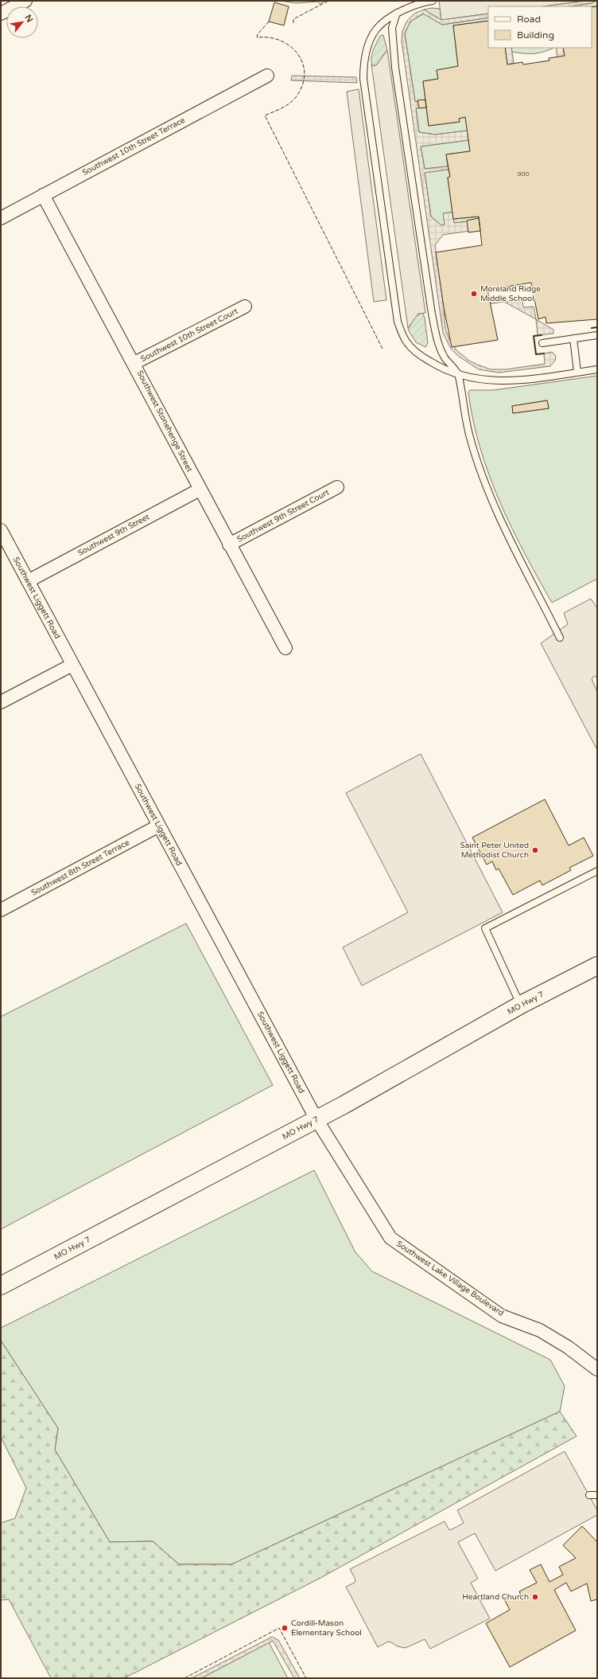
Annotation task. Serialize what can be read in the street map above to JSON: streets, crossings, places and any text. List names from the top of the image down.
{
  "streets": {
    "main road": ["MO Hwy 7"],
    "street": [
      "Southwest 10th Street Terrace",
      "Southwest 10th Street Court",
      "Southwest Stonehenge Street",
      "Southwest 9th Street Court",
      "Southwest 9th Street",
      "Southwest Liggett Road",
      "Southwest 8th Street Terrace",
      "Southwest Lake Village Boulevard"
    ]
  },
  "crossings": [
    ["Southwest 10th Street Terrace", "Southwest Stonehenge Street"],
    ["Southwest 10th Street Court", "Southwest Stonehenge Street"],
    ["Southwest Stonehenge Street", "Southwest 9th Street Court"],
    ["Southwest Stonehenge Street", "Southwest 9th Street"],
    ["Southwest 9th Street", "Southwest Liggett Road"],
    ["Southwest Liggett Road", "Southwest 8th Street Terrace"],
    ["Southwest Liggett Road", "MO Hwy 7"],
    ["Southwest Liggett Road", "Southwest Lake Village Boulevard"],
    ["MO Hwy 7", "Southwest Lake Village Boulevard"]
  ],
  "places": [
    "Moreland Ridge Middle School",
    "Saint Peter United Methodist Church",
    "Heartland Church",
    "Cordill-Mason Elementary School"
  ],
  "house_numbers": ["900"],
  "legend": ["Road", "Building"],
  "north": "top right"
}
